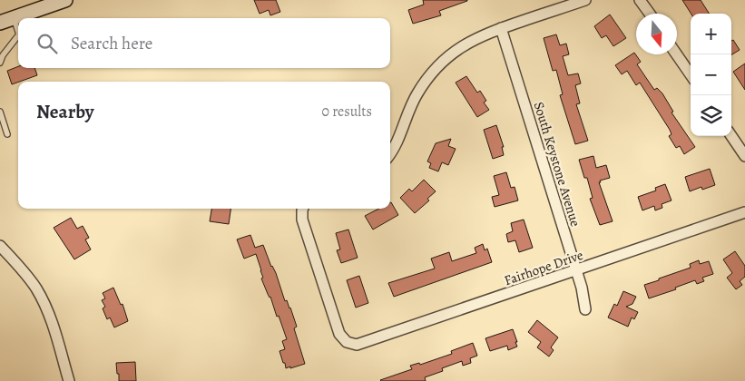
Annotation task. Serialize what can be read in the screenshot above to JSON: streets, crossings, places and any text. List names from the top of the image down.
{
  "streets": {
    "street": ["South Keystone Avenue", "Fairhope Drive"]
  },
  "crossings": [
    ["South Keystone Avenue", "Fairhope Drive"]
  ],
  "north": "bottom",
  "page": {
    "map_buttons": ["+", "−"],
    "search": "Search here",
    "heading": ["Nearby", "0 results"]
  }
}
